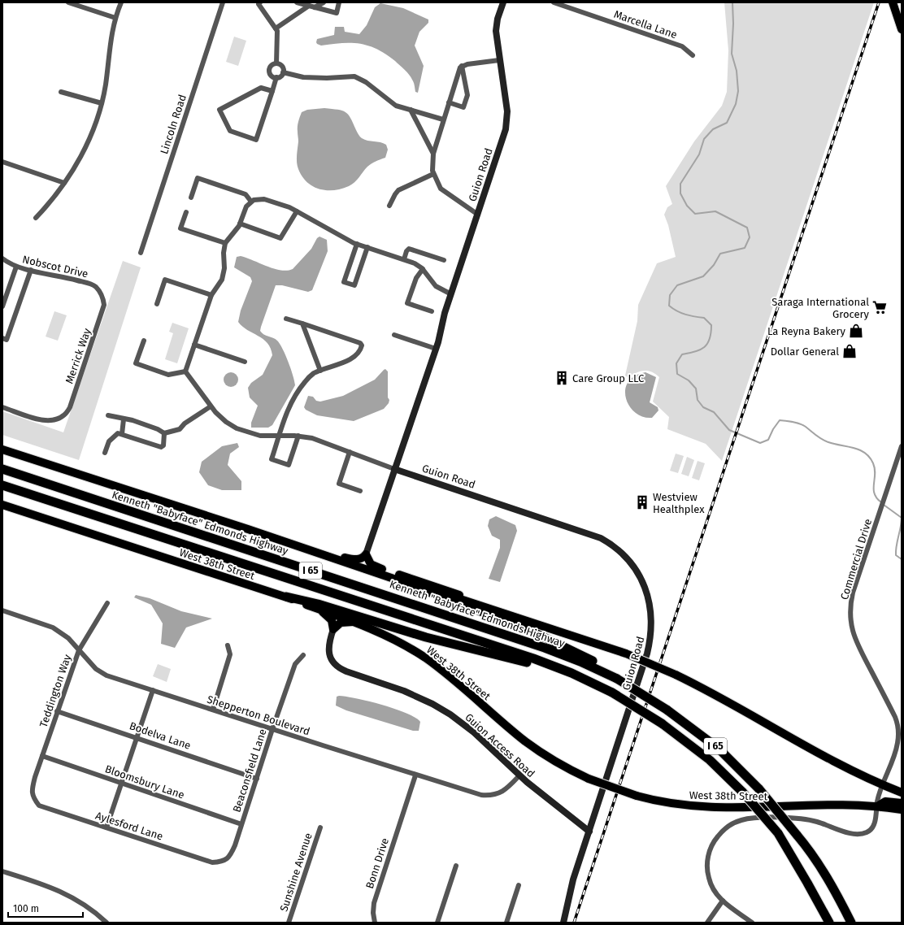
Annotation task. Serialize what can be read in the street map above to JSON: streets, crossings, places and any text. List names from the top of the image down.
{
  "streets": {
    "highway": ["Kenneth \"Babyface\" Edmonds Highway", "I 65"],
    "main road": ["West 38th Street"],
    "street": [
      "Marcella Lane",
      "Lincoln Road",
      "Guion Road",
      "Nobscot Drive",
      "Merrick Way",
      "Commercial Drive",
      "Teddington Way",
      "Shepperton Boulevard",
      "Bodelva Lane",
      "Guion Access Road",
      "Beaconsfield Lane",
      "Bloomsbury Lane",
      "Aylesford Lane",
      "Bonn Drive",
      "Sunshine Avenue"
    ]
  },
  "crossings": [
    ["Guion Road", "Guion Access Road"],
    ["Nobscot Drive", "Merrick Way"],
    ["Commercial Drive", "West 38th Street"],
    ["Teddington Way", "Shepperton Boulevard"],
    ["Teddington Way", "Bodelva Lane"],
    ["Teddington Way", "Bloomsbury Lane"],
    ["Teddington Way", "Aylesford Lane"],
    ["Shepperton Boulevard", "Guion Access Road"],
    ["Shepperton Boulevard", "Beaconsfield Lane"],
    ["Shepperton Boulevard", "Bonn Drive"],
    ["Bodelva Lane", "Beaconsfield Lane"],
    ["Beaconsfield Lane", "Bloomsbury Lane"],
    ["Beaconsfield Lane", "Aylesford Lane"]
  ],
  "places": {
    "supermarket": ["Saraga International Grocery"],
    "shop": ["La Reyna Bakery", "Dollar General"],
    "building": ["Care Group LLC", "Westview Healthplex"]
  },
  "scale_bar": "100 m"
}
